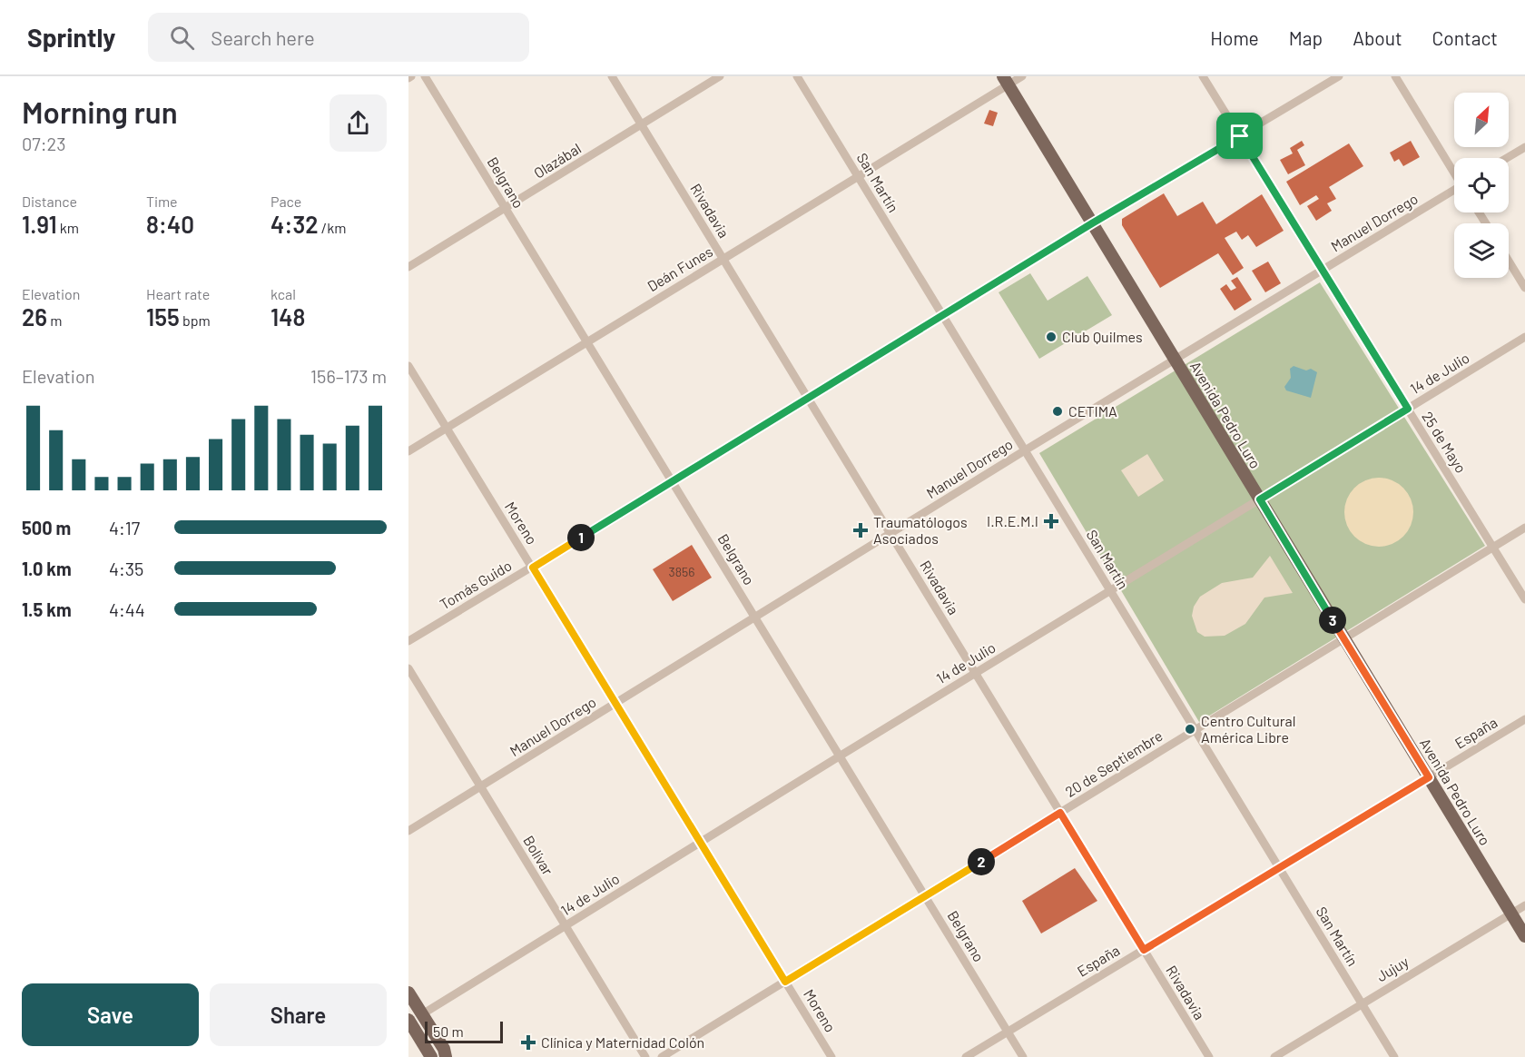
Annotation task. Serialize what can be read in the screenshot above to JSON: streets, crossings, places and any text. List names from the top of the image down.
{
  "streets": {
    "main road": ["Avenida Pedro Luro"],
    "street": [
      "Olazábal",
      "Belgrano",
      "San Martín",
      "Rivadavia",
      "Manuel Dorrego",
      "Deán Funes",
      "14 de Julio",
      "25 de Mayo",
      "Moreno",
      "Tomás Guido",
      "España",
      "20 de Septiembre",
      "Bolívar",
      "Jujuy"
    ]
  },
  "crossings": [
    ["Olazábal", "Belgrano"],
    ["Olazábal", "Rivadavia"],
    ["Belgrano", "Manuel Dorrego"],
    ["Belgrano", "Deán Funes"],
    ["Belgrano", "14 de Julio"],
    ["Belgrano", "Tomás Guido"],
    ["Belgrano", "España"],
    ["Belgrano", "20 de Septiembre"],
    ["San Martín", "Manuel Dorrego"],
    ["San Martín", "Deán Funes"],
    ["San Martín", "14 de Julio"],
    ["San Martín", "Tomás Guido"],
    ["San Martín", "España"],
    ["San Martín", "20 de Septiembre"],
    ["San Martín", "Jujuy"],
    ["Rivadavia", "Manuel Dorrego"],
    ["Rivadavia", "Deán Funes"],
    ["Rivadavia", "14 de Julio"],
    ["Rivadavia", "Tomás Guido"],
    ["Rivadavia", "España"],
    ["Rivadavia", "20 de Septiembre"],
    ["Manuel Dorrego", "Avenida Pedro Luro"],
    ["Manuel Dorrego", "25 de Mayo"],
    ["Manuel Dorrego", "Moreno"],
    ["Manuel Dorrego", "Bolívar"],
    ["Deán Funes", "Avenida Pedro Luro"],
    ["Deán Funes", "Moreno"],
    ["14 de Julio", "Avenida Pedro Luro"],
    ["14 de Julio", "25 de Mayo"],
    ["14 de Julio", "Moreno"],
    ["14 de Julio", "Bolívar"],
    ["Avenida Pedro Luro", "Tomás Guido"],
    ["Avenida Pedro Luro", "España"],
    ["Avenida Pedro Luro", "20 de Septiembre"],
    ["Avenida Pedro Luro", "Jujuy"],
    ["25 de Mayo", "Tomás Guido"],
    ["25 de Mayo", "20 de Septiembre"],
    ["Moreno", "Tomás Guido"],
    ["Moreno", "20 de Septiembre"]
  ],
  "places": {
    "other": ["Club Quilmes", "CETIMA", "Centro Cultural América Libre"],
    "health": ["I.R.E.M.I", "Traumatólogos Asociados", "Clínica y Maternidad Colón"]
  },
  "house_numbers": ["3856"],
  "scale_bar": "50 m",
  "north": "top right",
  "page": {
    "header": "Sprintly",
    "search": "Search here",
    "nav": [
      "Home",
      "Map",
      "About",
      "Contact"
    ],
    "heading": ["Morning run", "07:23"],
    "stats": [
      ["Distance", "1.91 km"],
      ["Time", "8:40"],
      ["Pace", "4:32 /km"],
      ["Elevation", "26 m"],
      ["Heart rate", "155 bpm"],
      ["kcal", "148"]
    ],
    "chart": ["Elevation", "156–173 m"],
    "list": [
      {
        "name": "500 m",
        "note": "4:17"
      },
      {
        "name": "1.0 km",
        "note": "4:35"
      },
      {
        "name": "1.5 km",
        "note": "4:44"
      }
    ],
    "pins": ["1", "3", "2"],
    "buttons": ["Save", "Share"],
    "scale": "50 m"
  }
}
